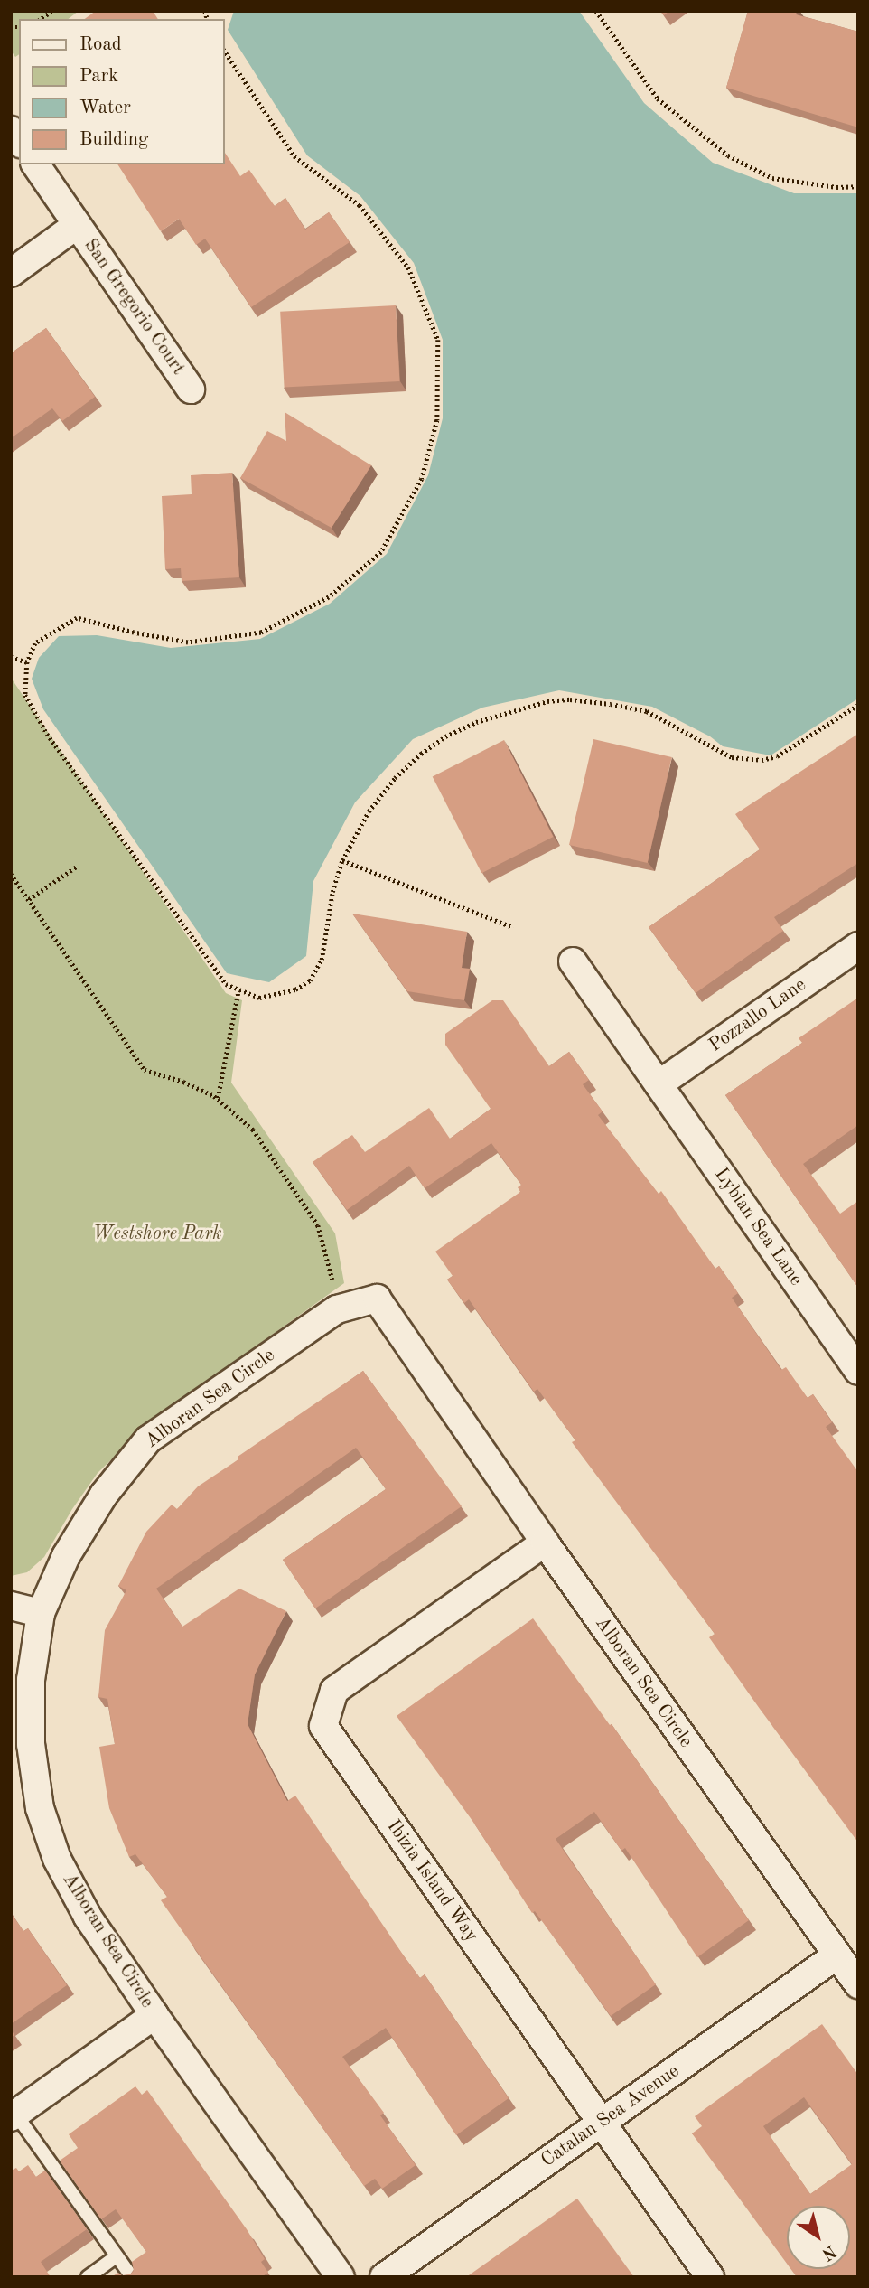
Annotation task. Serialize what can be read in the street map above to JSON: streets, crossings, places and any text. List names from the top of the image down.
{
  "streets": {
    "street": [
      "San Gregorio Court",
      "Pozzallo Lane",
      "Lybian Sea Lane",
      "Alboran Sea Circle",
      "Ibizia Island Way",
      "Catalan Sea Avenue"
    ]
  },
  "crossings": [
    ["Pozzallo Lane", "Lybian Sea Lane"],
    ["Alboran Sea Circle", "Ibizia Island Way"],
    ["Alboran Sea Circle", "Catalan Sea Avenue"],
    ["Ibizia Island Way", "Catalan Sea Avenue"]
  ],
  "parks": ["Westshore Park"],
  "legend": [
    "Road",
    "Park",
    "Water",
    "Building"
  ],
  "north": "bottom right"
}
